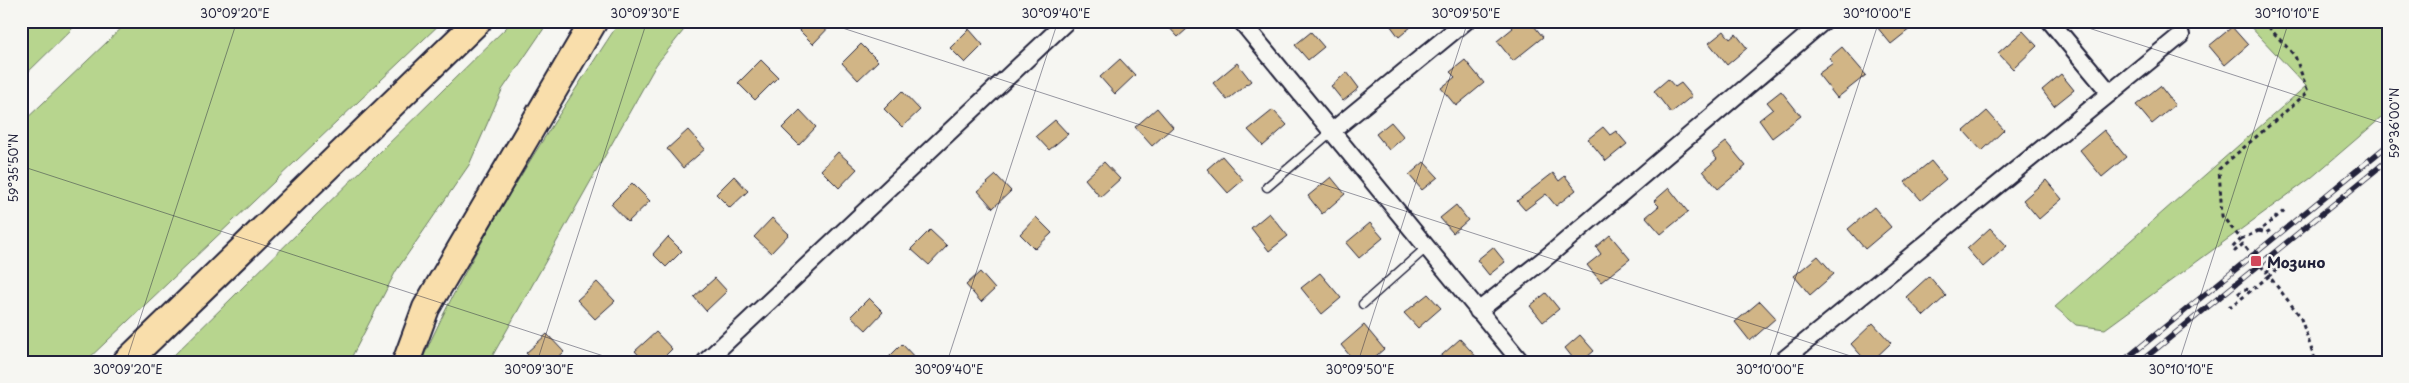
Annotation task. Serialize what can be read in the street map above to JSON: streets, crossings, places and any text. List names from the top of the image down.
{
  "places": {
    "transit": ["Мозино"]
  },
  "coordinates": [
    "30°09'20\"E",
    "30°09'30\"E",
    "30°09'40\"E",
    "30°09'50\"E",
    "30°10'00\"E",
    "30°10'10\"E",
    "59°36'00\"N",
    "59°35'50\"N"
  ]
}
